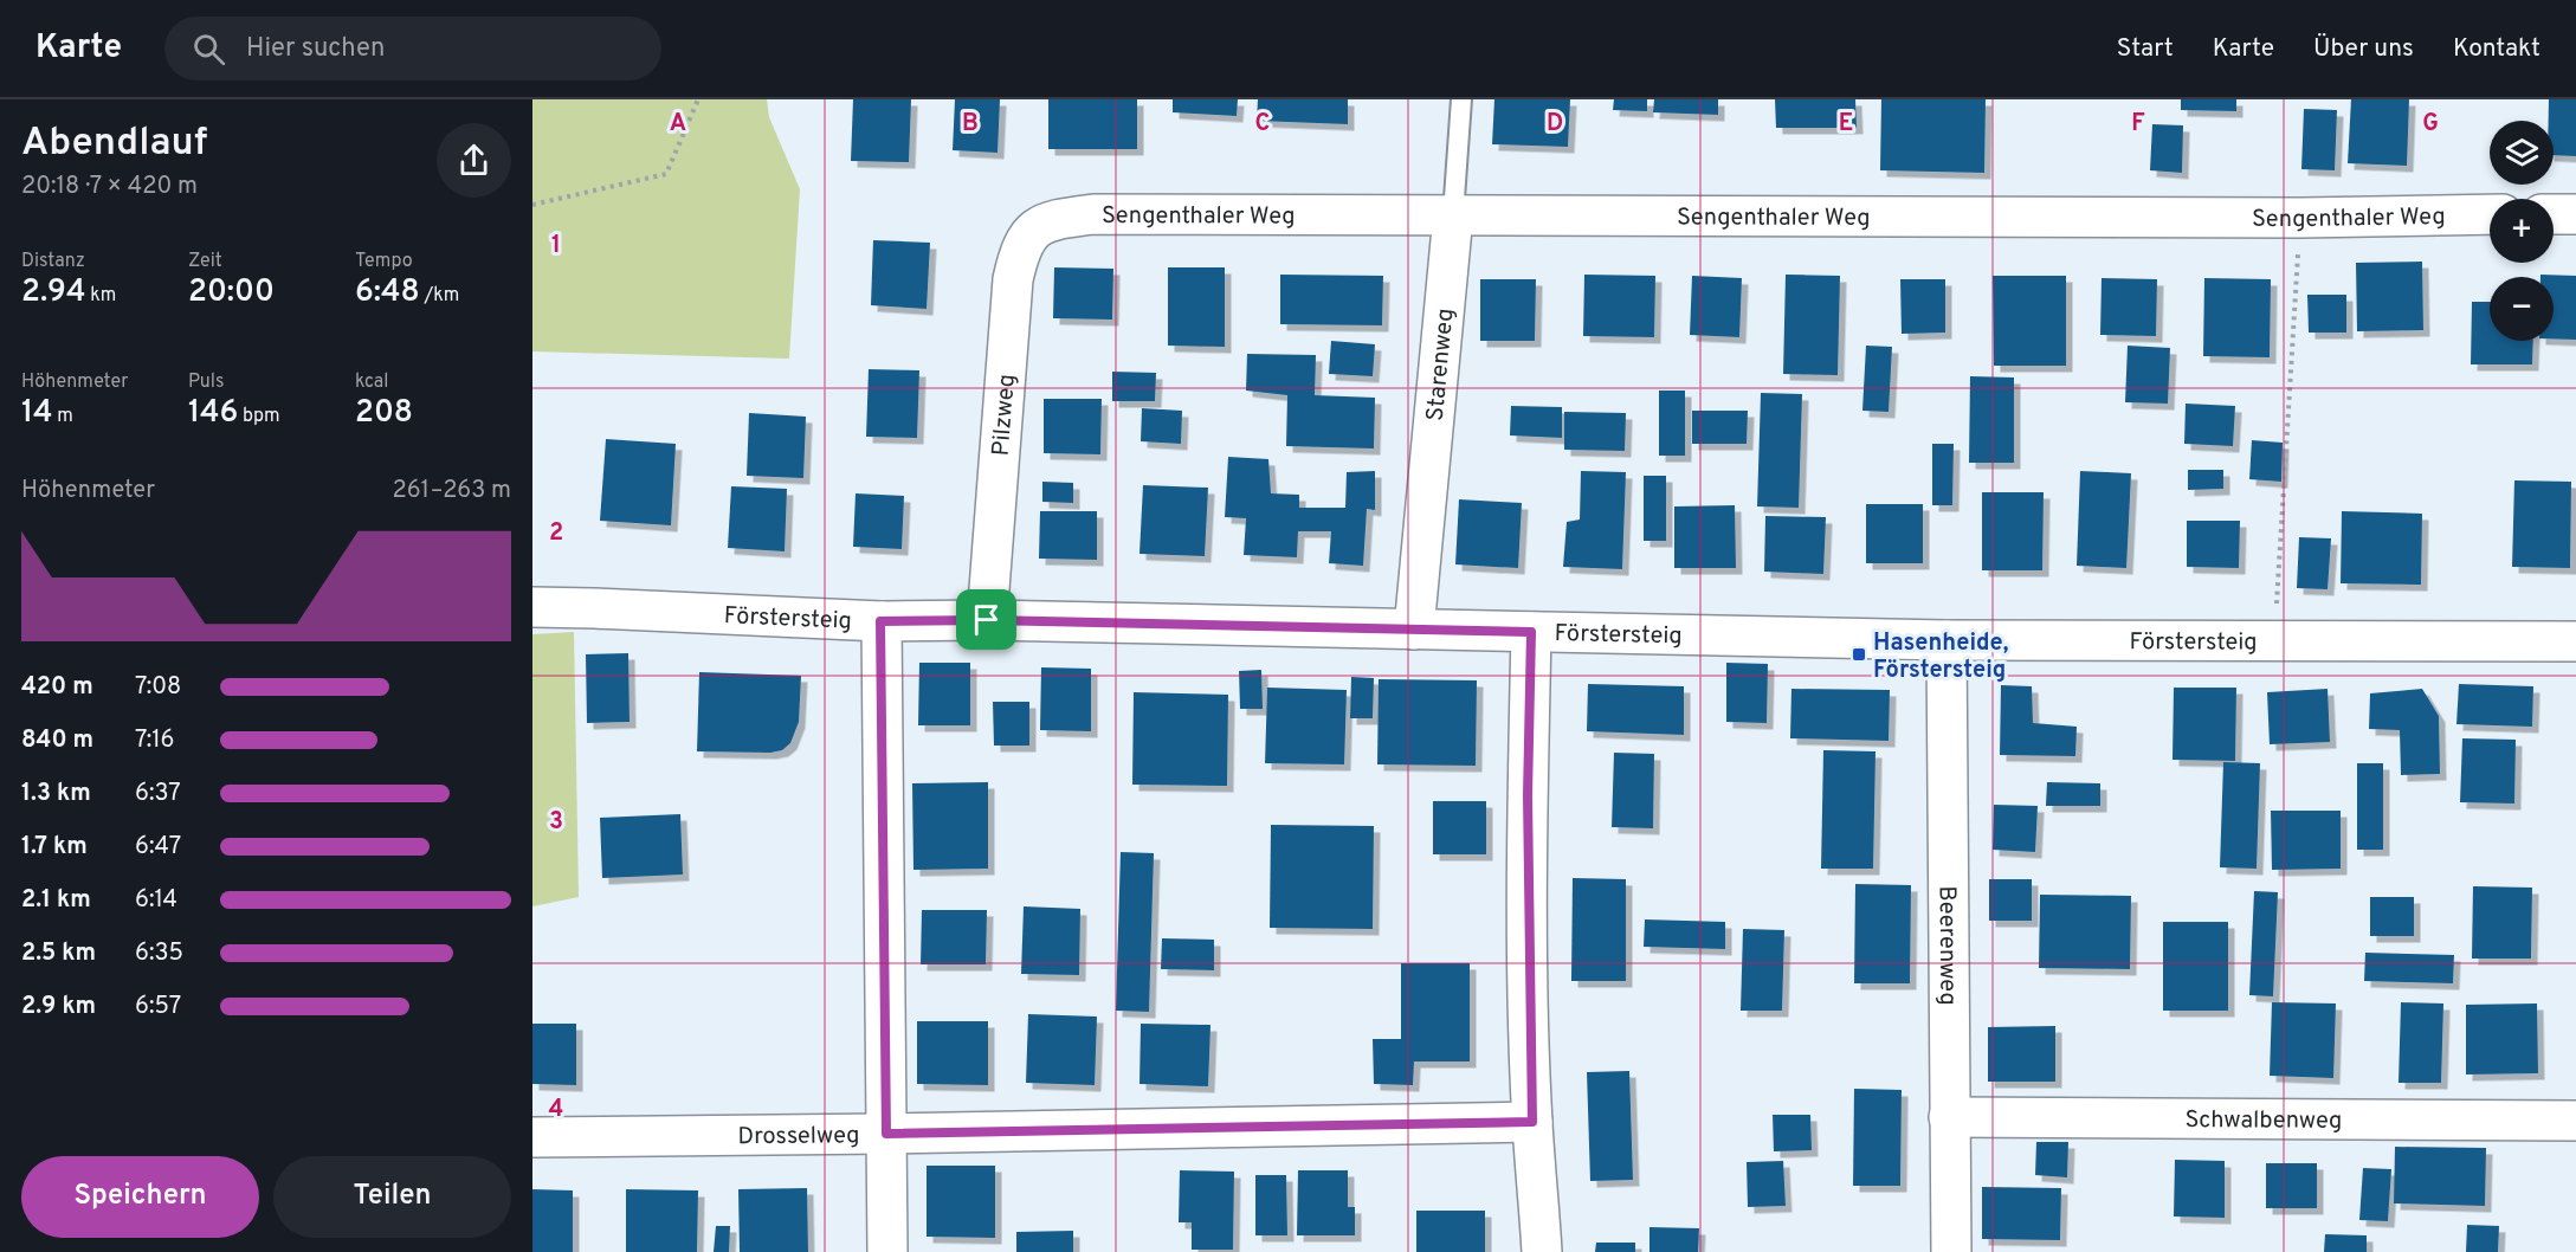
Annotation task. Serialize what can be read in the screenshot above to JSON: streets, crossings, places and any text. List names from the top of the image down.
{
  "streets": {
    "street": [
      "Sengenthaler Weg",
      "Starenweg",
      "Pilzweg",
      "Förstersteig",
      "Beerenweg",
      "Schwalbenweg",
      "Drosselweg"
    ]
  },
  "crossings": [
    ["Sengenthaler Weg", "Starenweg"],
    ["Sengenthaler Weg", "Pilzweg"],
    ["Starenweg", "Förstersteig"],
    ["Pilzweg", "Förstersteig"],
    ["Förstersteig", "Beerenweg"],
    ["Beerenweg", "Schwalbenweg"]
  ],
  "places": {
    "transit": ["Hasenheide, Förstersteig"]
  },
  "page": {
    "header": "Karte",
    "search": "Hier suchen",
    "nav": [
      "Start",
      "Karte",
      "Über uns",
      "Kontakt"
    ],
    "heading": ["Abendlauf", "20:18 · 7 × 420 m"],
    "map_buttons": ["+", "−"],
    "stats": [
      ["Distanz", "2.94 km"],
      ["Zeit", "20:00"],
      ["Tempo", "6:48 /km"],
      ["Höhenmeter", "14 m"],
      ["Puls", "146 bpm"],
      ["kcal", "208"]
    ],
    "chart": ["Höhenmeter", "261–263 m"],
    "list": [
      {
        "name": "420 m",
        "note": "7:08"
      },
      {
        "name": "840 m",
        "note": "7:16"
      },
      {
        "name": "1.3 km",
        "note": "6:37"
      },
      {
        "name": "1.7 km",
        "note": "6:47"
      },
      {
        "name": "2.1 km",
        "note": "6:14"
      },
      {
        "name": "2.5 km",
        "note": "6:35"
      },
      {
        "name": "2.9 km",
        "note": "6:57"
      }
    ],
    "buttons": ["Speichern", "Teilen"]
  },
  "grid": {
    "columns": [
      "A",
      "B",
      "C",
      "D",
      "E",
      "F",
      "G"
    ],
    "rows": [
      "1",
      "2",
      "3",
      "4"
    ]
  }
}
